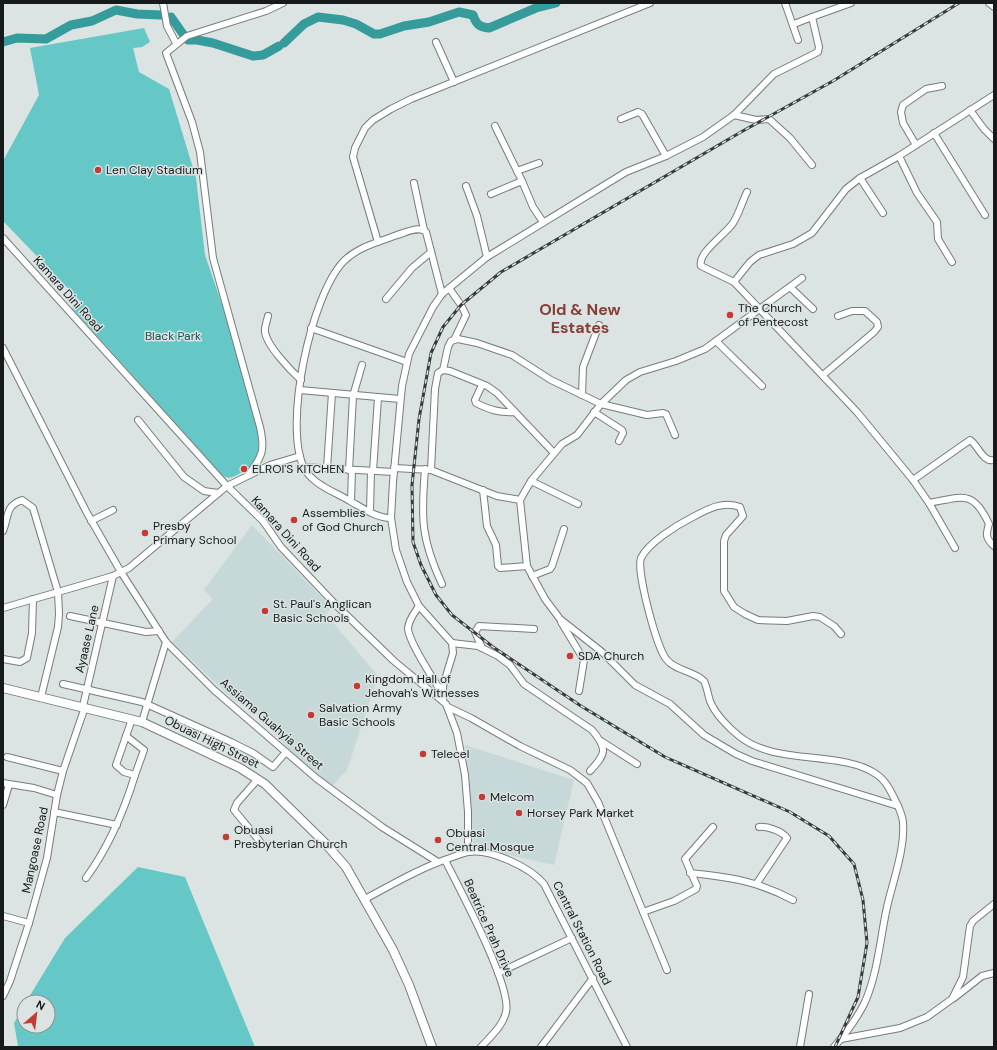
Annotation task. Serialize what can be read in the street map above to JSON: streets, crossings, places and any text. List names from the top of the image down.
{
  "streets": {
    "main road": ["Obuasi High Street"],
    "street": [
      "Kamara Dini Road",
      "Ayaase Lane",
      "Assiama Guahyia Street",
      "Mangoase Road",
      "Beatrice Prah Drive",
      "Central Station Road"
    ]
  },
  "crossings": [
    ["Kamara Dini Road", "Central Station Road"],
    ["Ayaase Lane", "Obuasi High Street"],
    ["Ayaase Lane", "Mangoase Road"],
    ["Obuasi High Street", "Mangoase Road"]
  ],
  "districts": ["Old & New Estates"],
  "parks": ["Black Park"],
  "places": [
    "Len Clay Stadium",
    "The Church of Pentecost",
    "ELROI'S KITCHEN",
    "Assemblies of God Church",
    "Presby Primary School",
    "St. Paul's Anglican Basic Schools",
    "SDA Church",
    "Kingdom Hall of Jehovah's Witnesses",
    "Salvation Army Basic Schools",
    "Telecel",
    "Melcom",
    "Horsey Park Market",
    "Obuasi Presbyterian Church",
    "Obuasi Central Mosque"
  ],
  "north": "top right"
}
